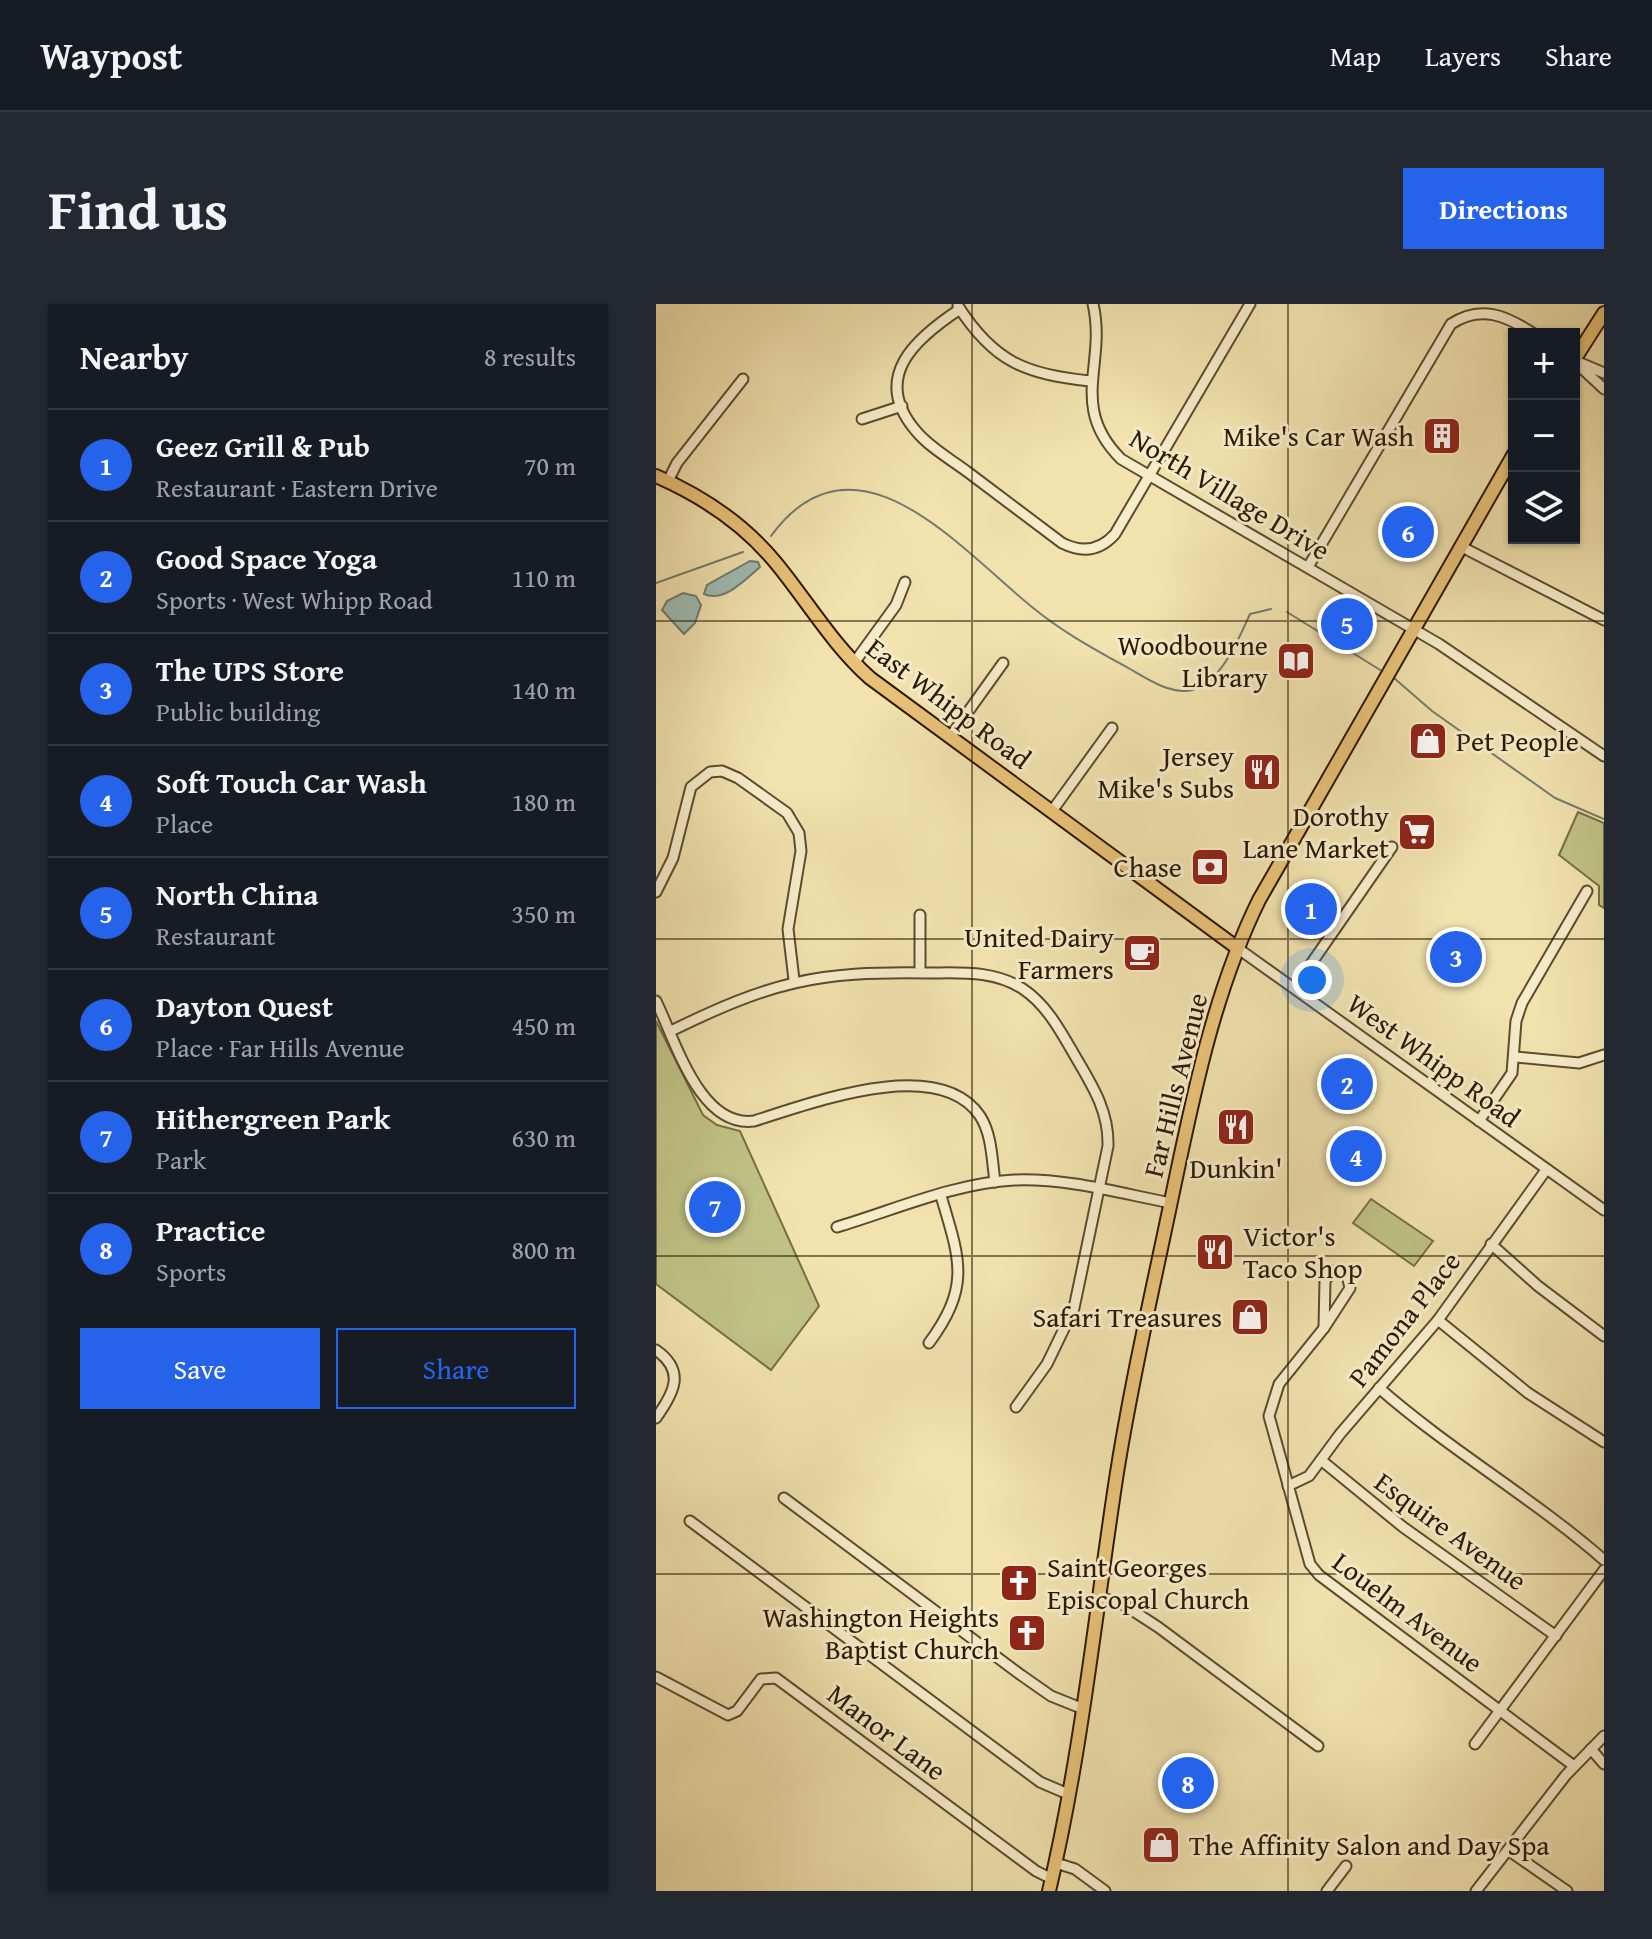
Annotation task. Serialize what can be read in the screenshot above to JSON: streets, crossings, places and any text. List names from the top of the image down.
{
  "streets": {
    "main road": ["East Whipp Road", "Far Hills Avenue"],
    "street": [
      "North Village Drive",
      "West Whipp Road",
      "Pamona Place",
      "Esquire Avenue",
      "Louelm Avenue",
      "Manor Lane"
    ]
  },
  "crossings": [
    ["North Village Drive", "Far Hills Avenue"],
    ["East Whipp Road", "West Whipp Road"],
    ["East Whipp Road", "Far Hills Avenue"],
    ["West Whipp Road", "Far Hills Avenue"],
    ["West Whipp Road", "Pamona Place"],
    ["Far Hills Avenue", "Manor Lane"],
    ["Pamona Place", "Esquire Avenue"],
    ["Pamona Place", "Louelm Avenue"]
  ],
  "places": {
    "building": ["Mike's Car Wash"],
    "library": ["Woodbourne Library"],
    "shop": ["Pet People", "Safari Treasures", "The Affinity Salon and Day Spa"],
    "restaurant": ["Jersey Mike's Subs", "Dunkin'", "Victor's Taco Shop"],
    "supermarket": ["Dorothy Lane Market"],
    "bank": ["Chase"],
    "cafe": ["United Dairy Farmers"],
    "church": ["Saint Georges Episcopal Church", "Washington Heights Baptist Church"]
  },
  "page": {
    "header": "Waypost",
    "nav": ["Map", "Layers", "Share"],
    "title": "Find us",
    "buttons": [
      "Directions",
      ["Save", "Share"]
    ],
    "heading": ["Nearby", "8 results"],
    "map_buttons": ["+", "−"],
    "list": [
      {
        "mark": "1",
        "name": "Geez Grill & Pub",
        "note": "Restaurant · Eastern Drive",
        "value": "70 m"
      },
      {
        "mark": "2",
        "name": "Good Space Yoga",
        "note": "Sports · West Whipp Road",
        "value": "110 m"
      },
      {
        "mark": "3",
        "name": "The UPS Store",
        "note": "Public building",
        "value": "140 m"
      },
      {
        "mark": "4",
        "name": "Soft Touch Car Wash",
        "note": "Place",
        "value": "180 m"
      },
      {
        "mark": "5",
        "name": "North China",
        "note": "Restaurant",
        "value": "350 m"
      },
      {
        "mark": "6",
        "name": "Dayton Quest",
        "note": "Place · Far Hills Avenue",
        "value": "450 m"
      },
      {
        "mark": "7",
        "name": "Hithergreen Park",
        "note": "Park",
        "value": "630 m"
      },
      {
        "mark": "8",
        "name": "Practice",
        "note": "Sports",
        "value": "800 m"
      }
    ],
    "pins": [
      "6",
      "5",
      "1",
      "3",
      "2",
      "4",
      "7",
      "8"
    ]
  }
}
